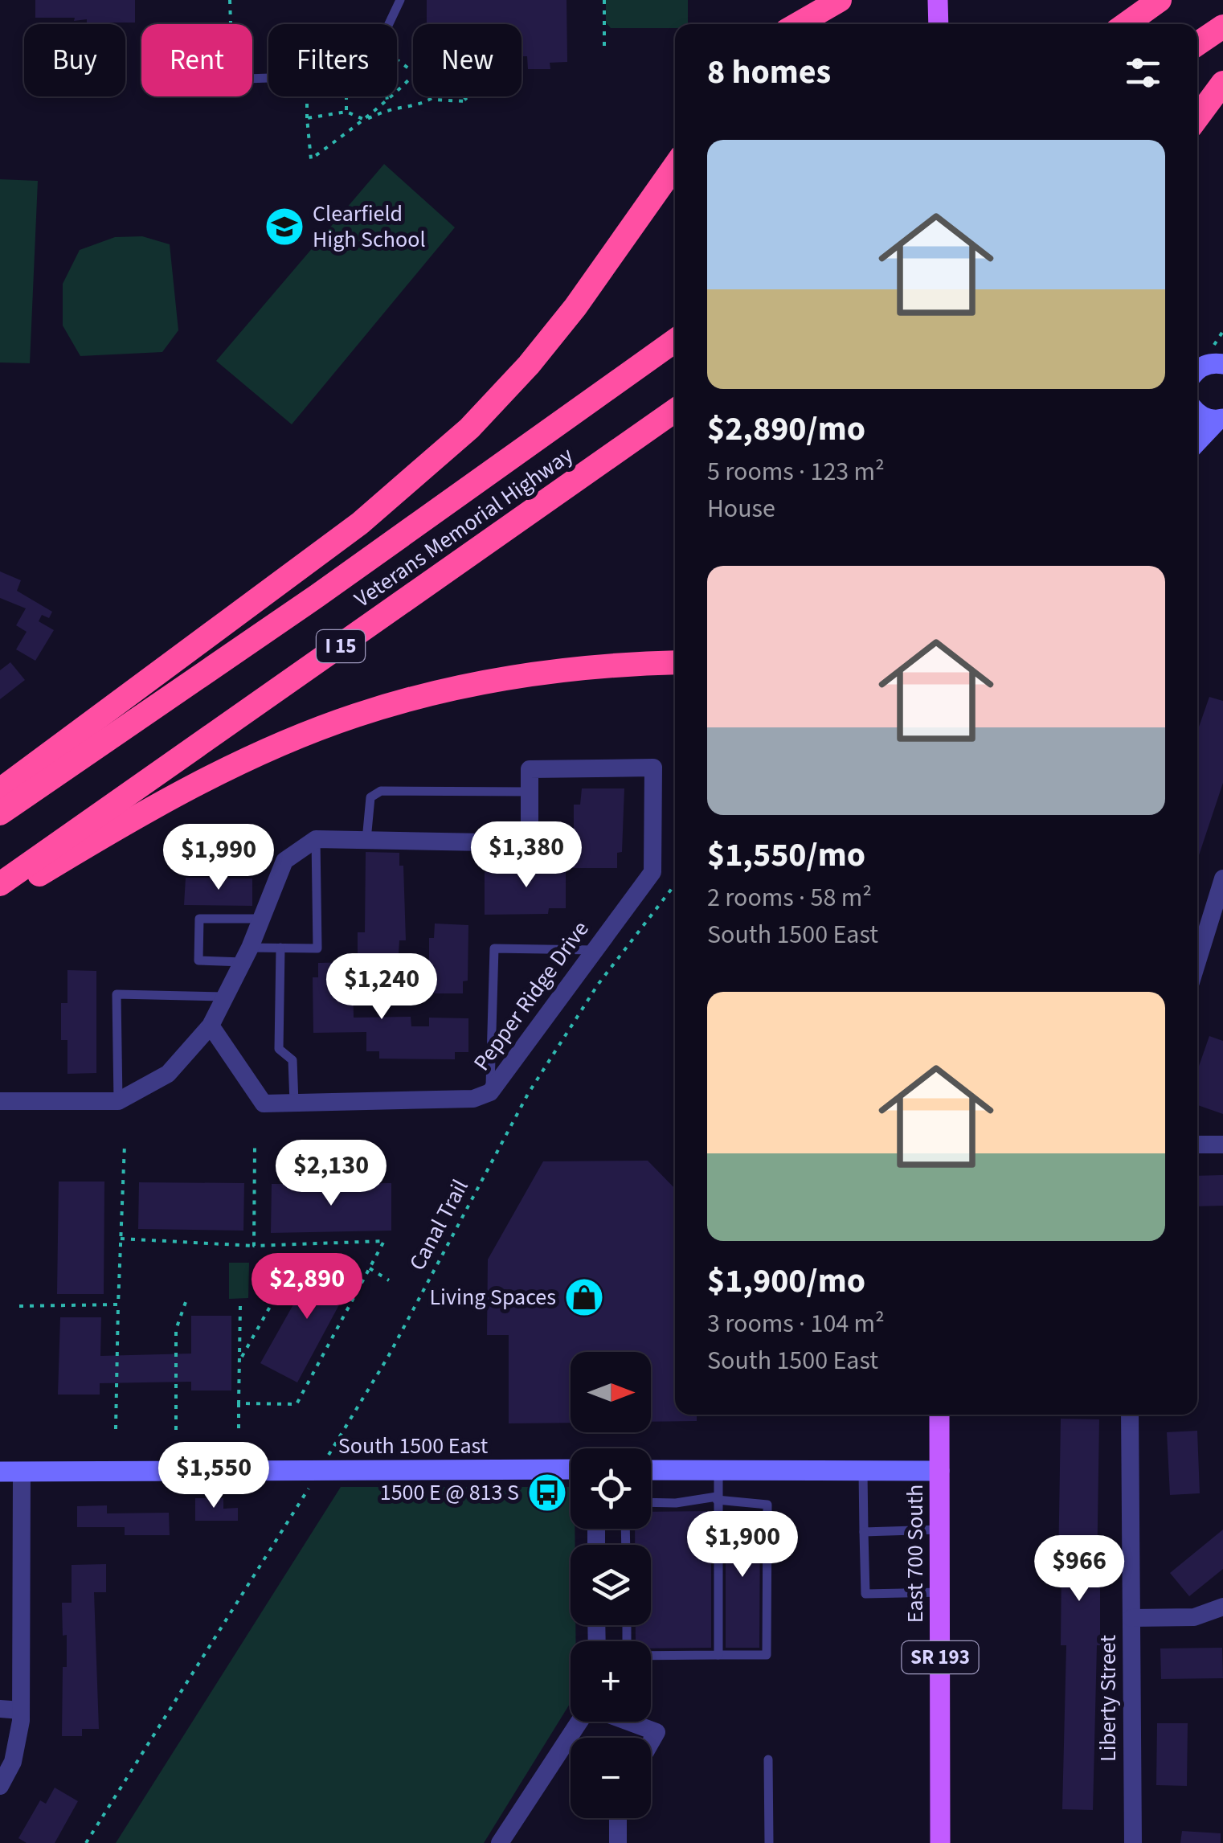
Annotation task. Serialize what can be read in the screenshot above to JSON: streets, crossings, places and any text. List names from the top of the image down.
{
  "streets": {
    "highway": ["Veterans Memorial Highway", "I 15"],
    "main road": ["East 700 South", "SR 193"],
    "street": ["Pepper Ridge Drive", "South 1500 East", "Liberty Street"],
    "path": ["Canal Trail"]
  },
  "crossings": [
    ["Canal Trail", "South 1500 East"]
  ],
  "places": {
    "school or university": ["Clearfield High School"],
    "shop": ["Living Spaces"],
    "bus stop": ["1500 E @ 813 S"]
  },
  "north": "right",
  "page": {
    "chip": [
      "Buy",
      "Rent",
      "Filters",
      "New"
    ],
    "heading": "8 homes",
    "list": [
      {
        "name": "$2,890/mo",
        "note": "5 rooms · 123 m² · House"
      },
      {
        "name": "$1,550/mo",
        "note": "2 rooms · 58 m² · South 1500 East"
      },
      {
        "name": "$1,900/mo",
        "note": "3 rooms · 104 m² · South 1500 East"
      }
    ],
    "price": [
      "$1,380",
      "$1,990",
      "$1,240",
      "$2,130",
      "$2,890",
      "$1,550",
      "$1,900",
      "$966"
    ],
    "map_buttons": ["+", "−"]
  }
}
